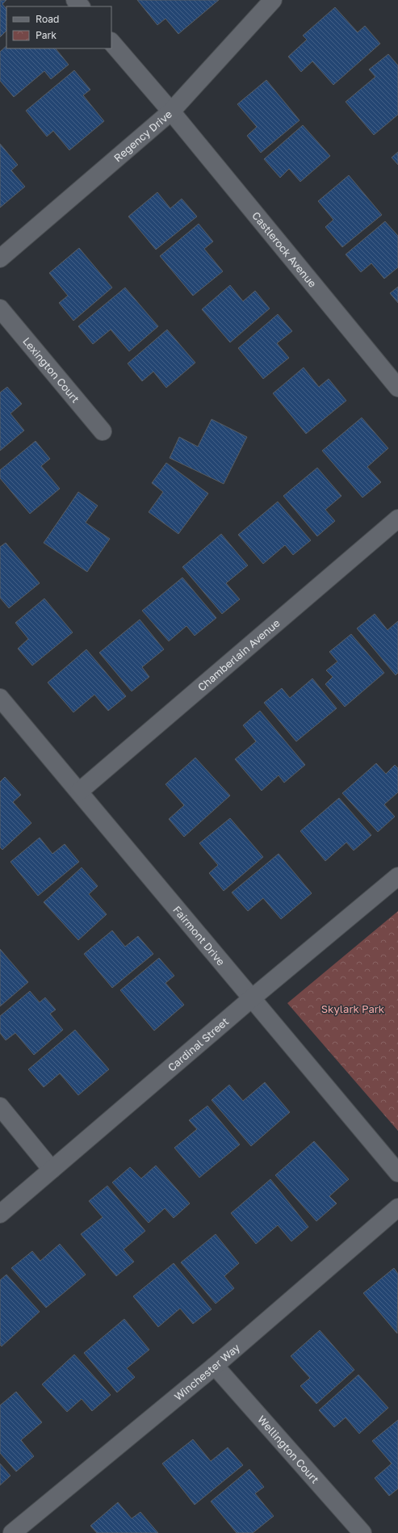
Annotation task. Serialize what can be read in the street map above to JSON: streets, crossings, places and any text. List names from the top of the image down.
{
  "streets": {
    "street": [
      "Regency Drive",
      "Castlerock Avenue",
      "Lexington Court",
      "Chamberlain Avenue",
      "Fairmont Drive",
      "Cardinal Street",
      "Winchester Way",
      "Wellington Court"
    ]
  },
  "crossings": [
    ["Regency Drive", "Castlerock Avenue"],
    ["Chamberlain Avenue", "Fairmont Drive"],
    ["Fairmont Drive", "Cardinal Street"],
    ["Winchester Way", "Wellington Court"]
  ],
  "parks": ["Skylark Park"],
  "legend": ["Road", "Park"]
}
